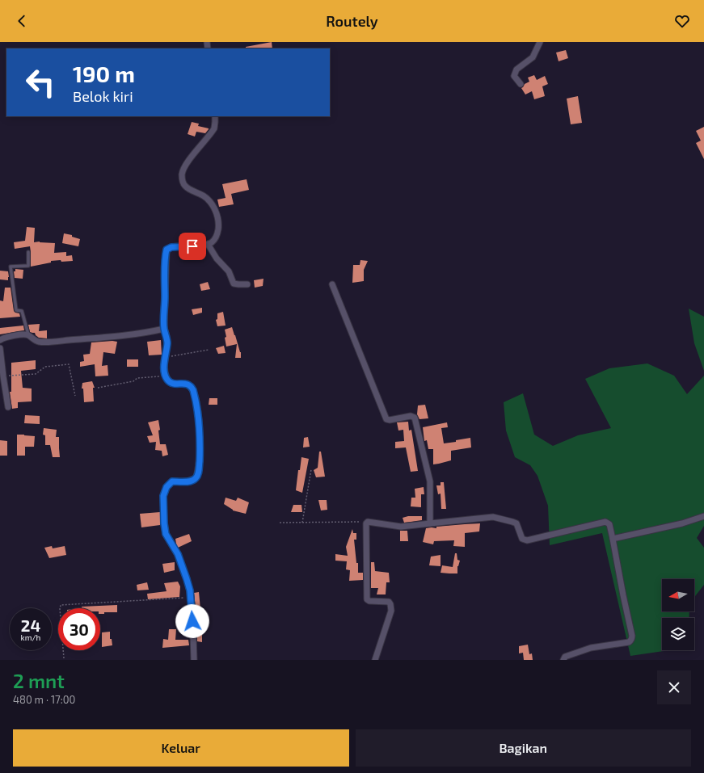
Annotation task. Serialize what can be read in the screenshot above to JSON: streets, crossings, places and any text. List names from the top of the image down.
{
  "north": "left",
  "page": {
    "header": "Routely",
    "turn": ["190 m", "Belok kiri"],
    "speed": "24 km/h",
    "limit": "30",
    "heading": ["2 mnt", "480 m · 17:00"],
    "buttons": ["Keluar", "Bagikan"]
  }
}
